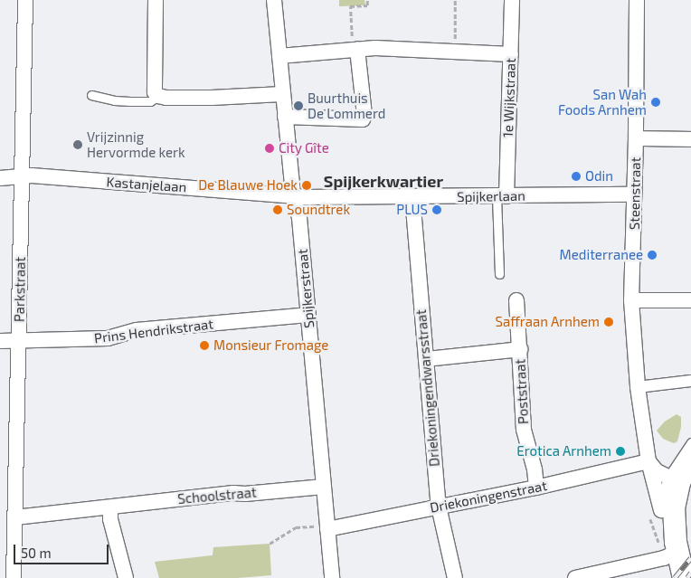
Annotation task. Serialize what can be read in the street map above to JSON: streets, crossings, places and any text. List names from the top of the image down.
{
  "streets": {
    "street": [
      "1e Wijkstraat",
      "Kastanjelaan",
      "Steenstraat",
      "Spijkerlaan",
      "Spijkerstraat",
      "Parkstraat",
      "Prins Hendrikstraat",
      "Driekoningendwarsstraat",
      "Poststraat",
      "Schoolstraat",
      "Driekoningenstraat"
    ]
  },
  "crossings": [
    ["1e Wijkstraat", "Spijkerlaan"],
    ["Kastanjelaan", "Spijkerlaan"],
    ["Kastanjelaan", "Spijkerstraat"],
    ["Kastanjelaan", "Parkstraat"],
    ["Steenstraat", "Spijkerlaan"],
    ["Steenstraat", "Driekoningenstraat"],
    ["Spijkerlaan", "Spijkerstraat"],
    ["Spijkerlaan", "Driekoningendwarsstraat"],
    ["Spijkerstraat", "Prins Hendrikstraat"],
    ["Spijkerstraat", "Schoolstraat"],
    ["Spijkerstraat", "Driekoningenstraat"],
    ["Parkstraat", "Prins Hendrikstraat"],
    ["Parkstraat", "Schoolstraat"],
    ["Driekoningendwarsstraat", "Poststraat"],
    ["Driekoningendwarsstraat", "Driekoningenstraat"],
    ["Poststraat", "Driekoningenstraat"]
  ],
  "districts": ["Spijkerkwartier"],
  "places": [
    "San Wah Foods Arnhem",
    "Buurthuis De Lommerd",
    "Vrijzinnig Hervormde kerk",
    "City Gîte",
    "Odin",
    "De Blauwe Hoek",
    "Soundtrek",
    "PLUS",
    "Mediterranee",
    "Saffraan Arnhem",
    "Monsieur Fromage",
    "Erotica Arnhem"
  ],
  "scale_bar": "50 m"
}
